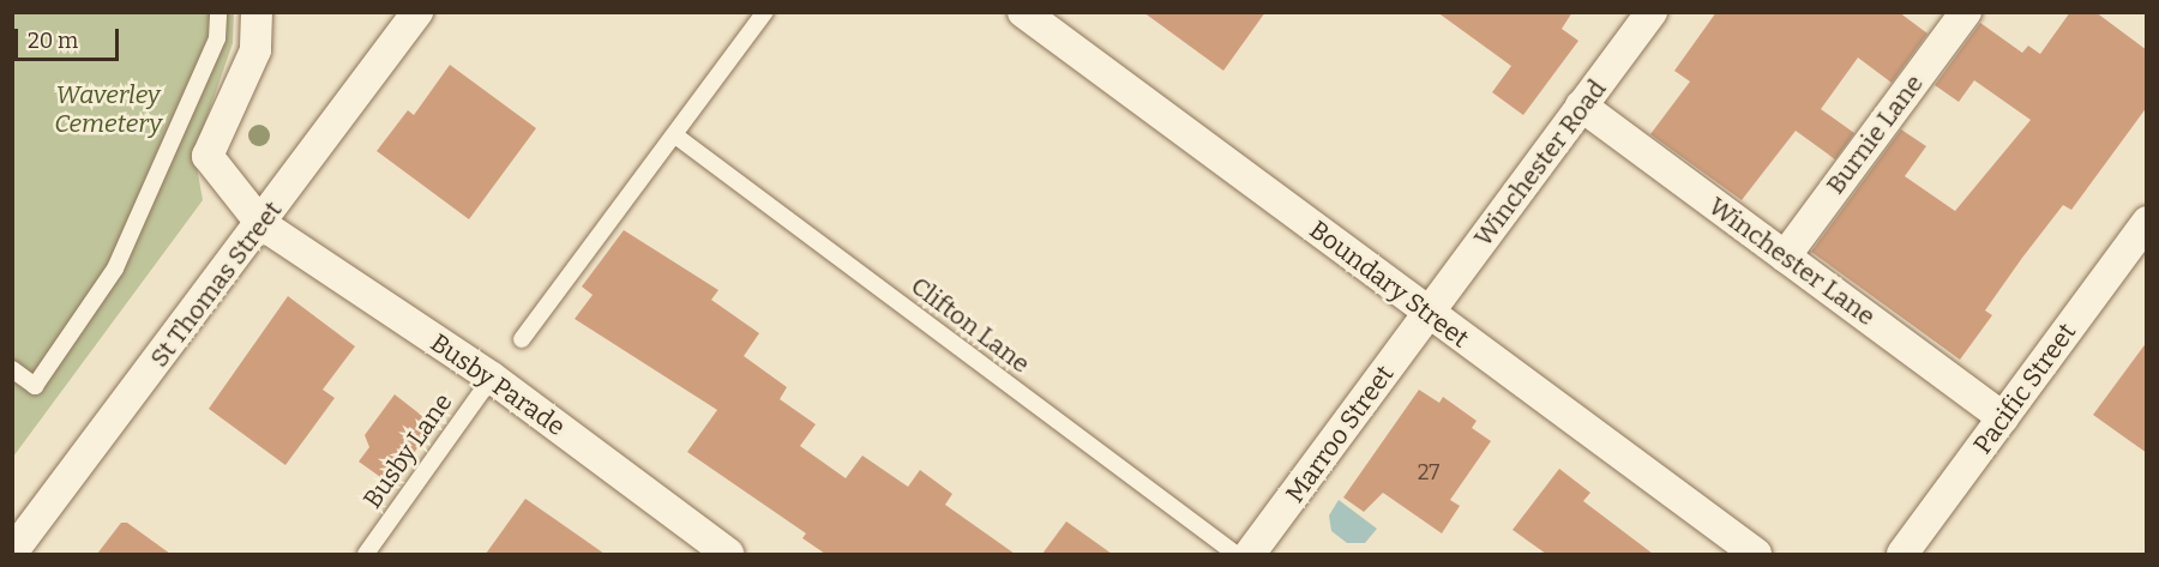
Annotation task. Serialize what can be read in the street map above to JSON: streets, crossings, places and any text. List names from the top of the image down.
{
  "streets": {
    "street": [
      "Burnie Lane",
      "Winchester Road",
      "Winchester Lane",
      "St Thomas Street",
      "Boundary Street",
      "Busby Parade",
      "Pacific Street",
      "Marroo Street"
    ],
    "lane": ["Clifton Lane", "Busby Lane"]
  },
  "crossings": [
    ["Burnie Lane", "Winchester Lane"],
    ["Winchester Road", "Winchester Lane"],
    ["Winchester Road", "Boundary Street"],
    ["Winchester Road", "Marroo Street"],
    ["Winchester Lane", "Pacific Street"],
    ["St Thomas Street", "Busby Parade"],
    ["Boundary Street", "Marroo Street"],
    ["Busby Parade", "Busby Lane"]
  ],
  "parks": ["Waverley Cemetery"],
  "house_numbers": ["27"],
  "scale_bar": "20 m"
}
